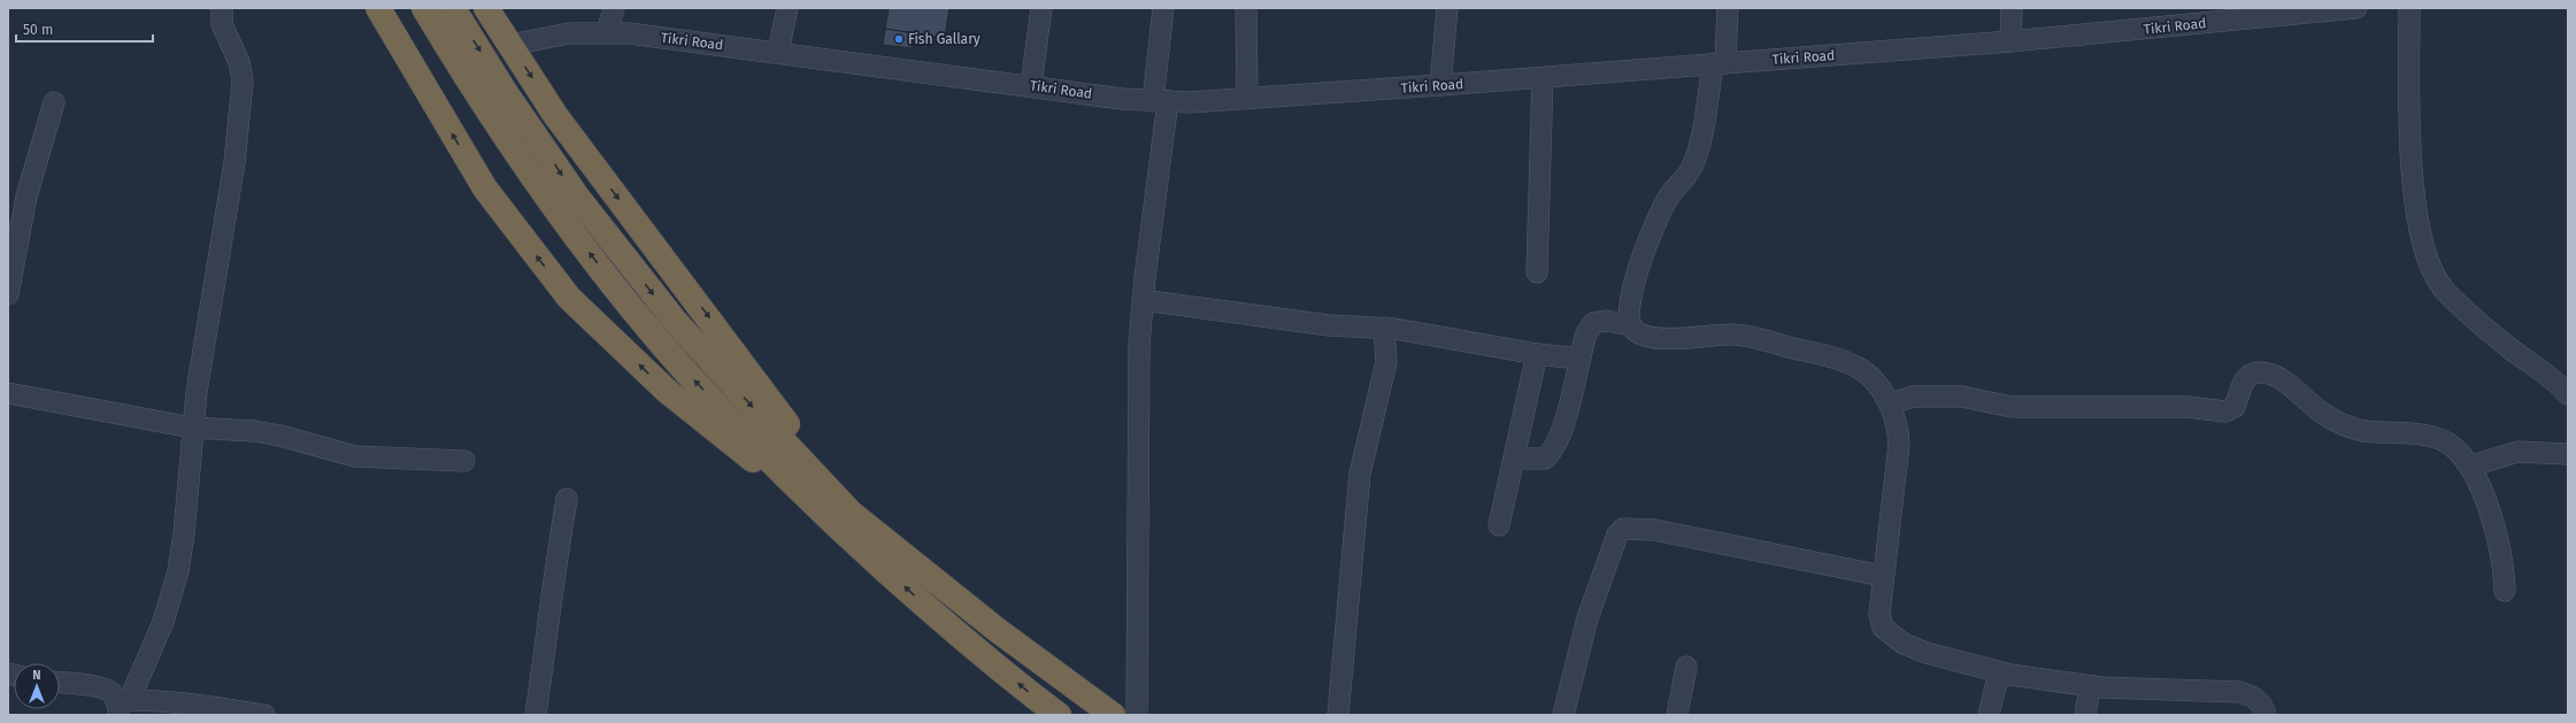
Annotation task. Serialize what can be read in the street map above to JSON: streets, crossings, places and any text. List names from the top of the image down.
{
  "streets": {
    "street": ["Tikri Road"]
  },
  "places": ["Fish Gallary"],
  "scale_bar": "50 m",
  "north": "top"
}
